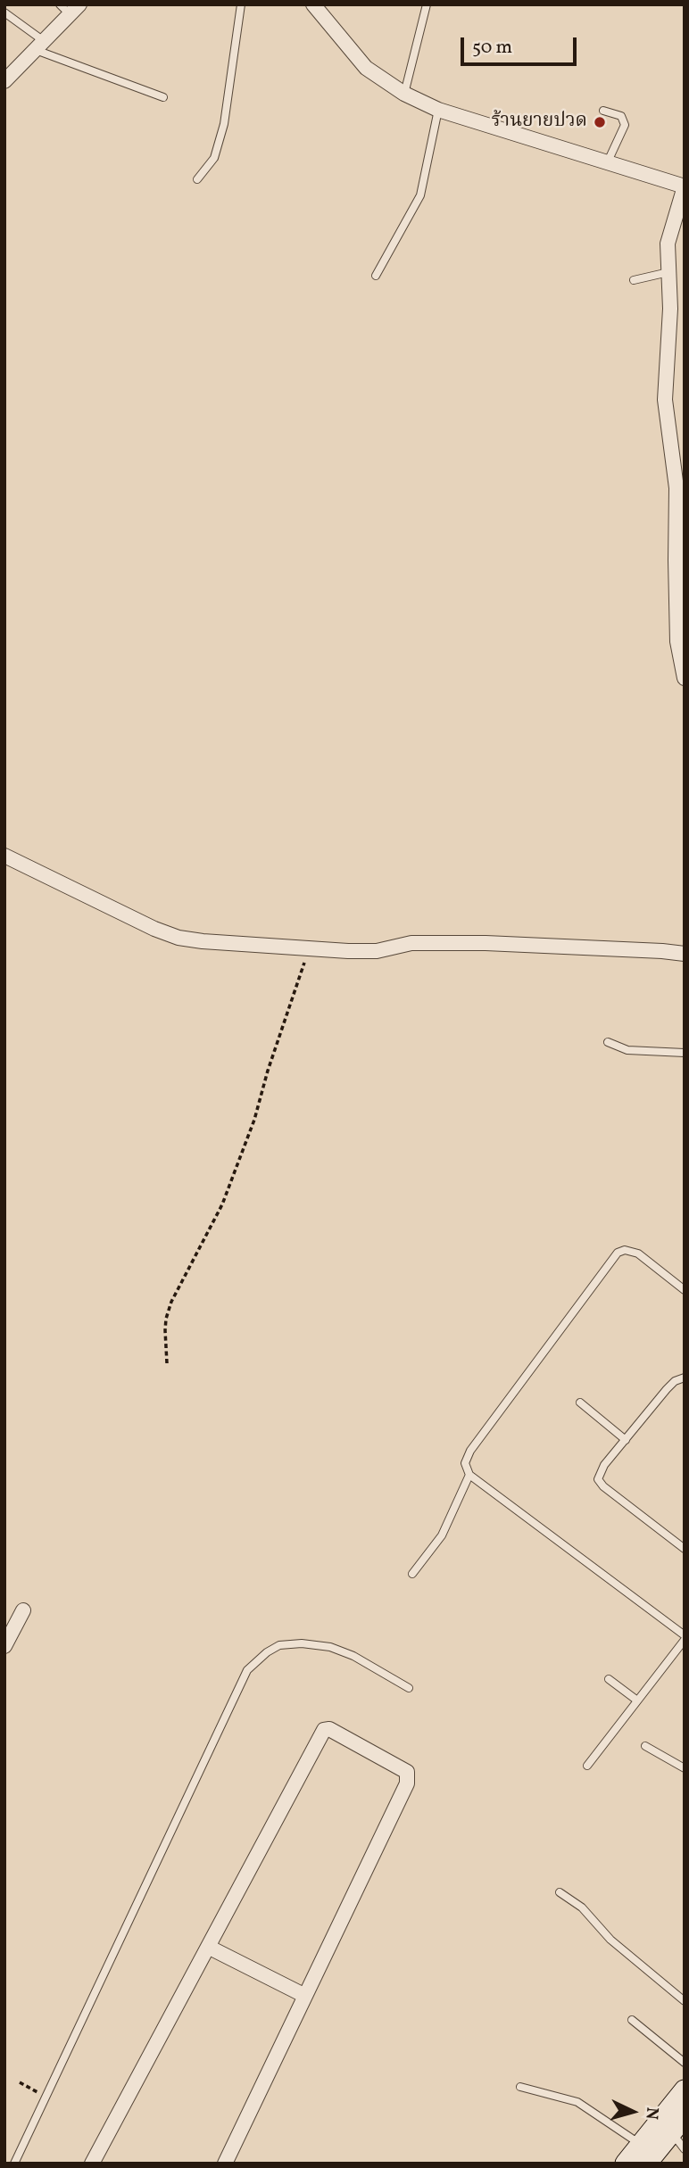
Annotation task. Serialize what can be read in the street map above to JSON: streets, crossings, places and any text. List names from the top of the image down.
{
  "places": ["ร้านยายปวด"],
  "scale_bar": "50 m",
  "north": "right"
}
